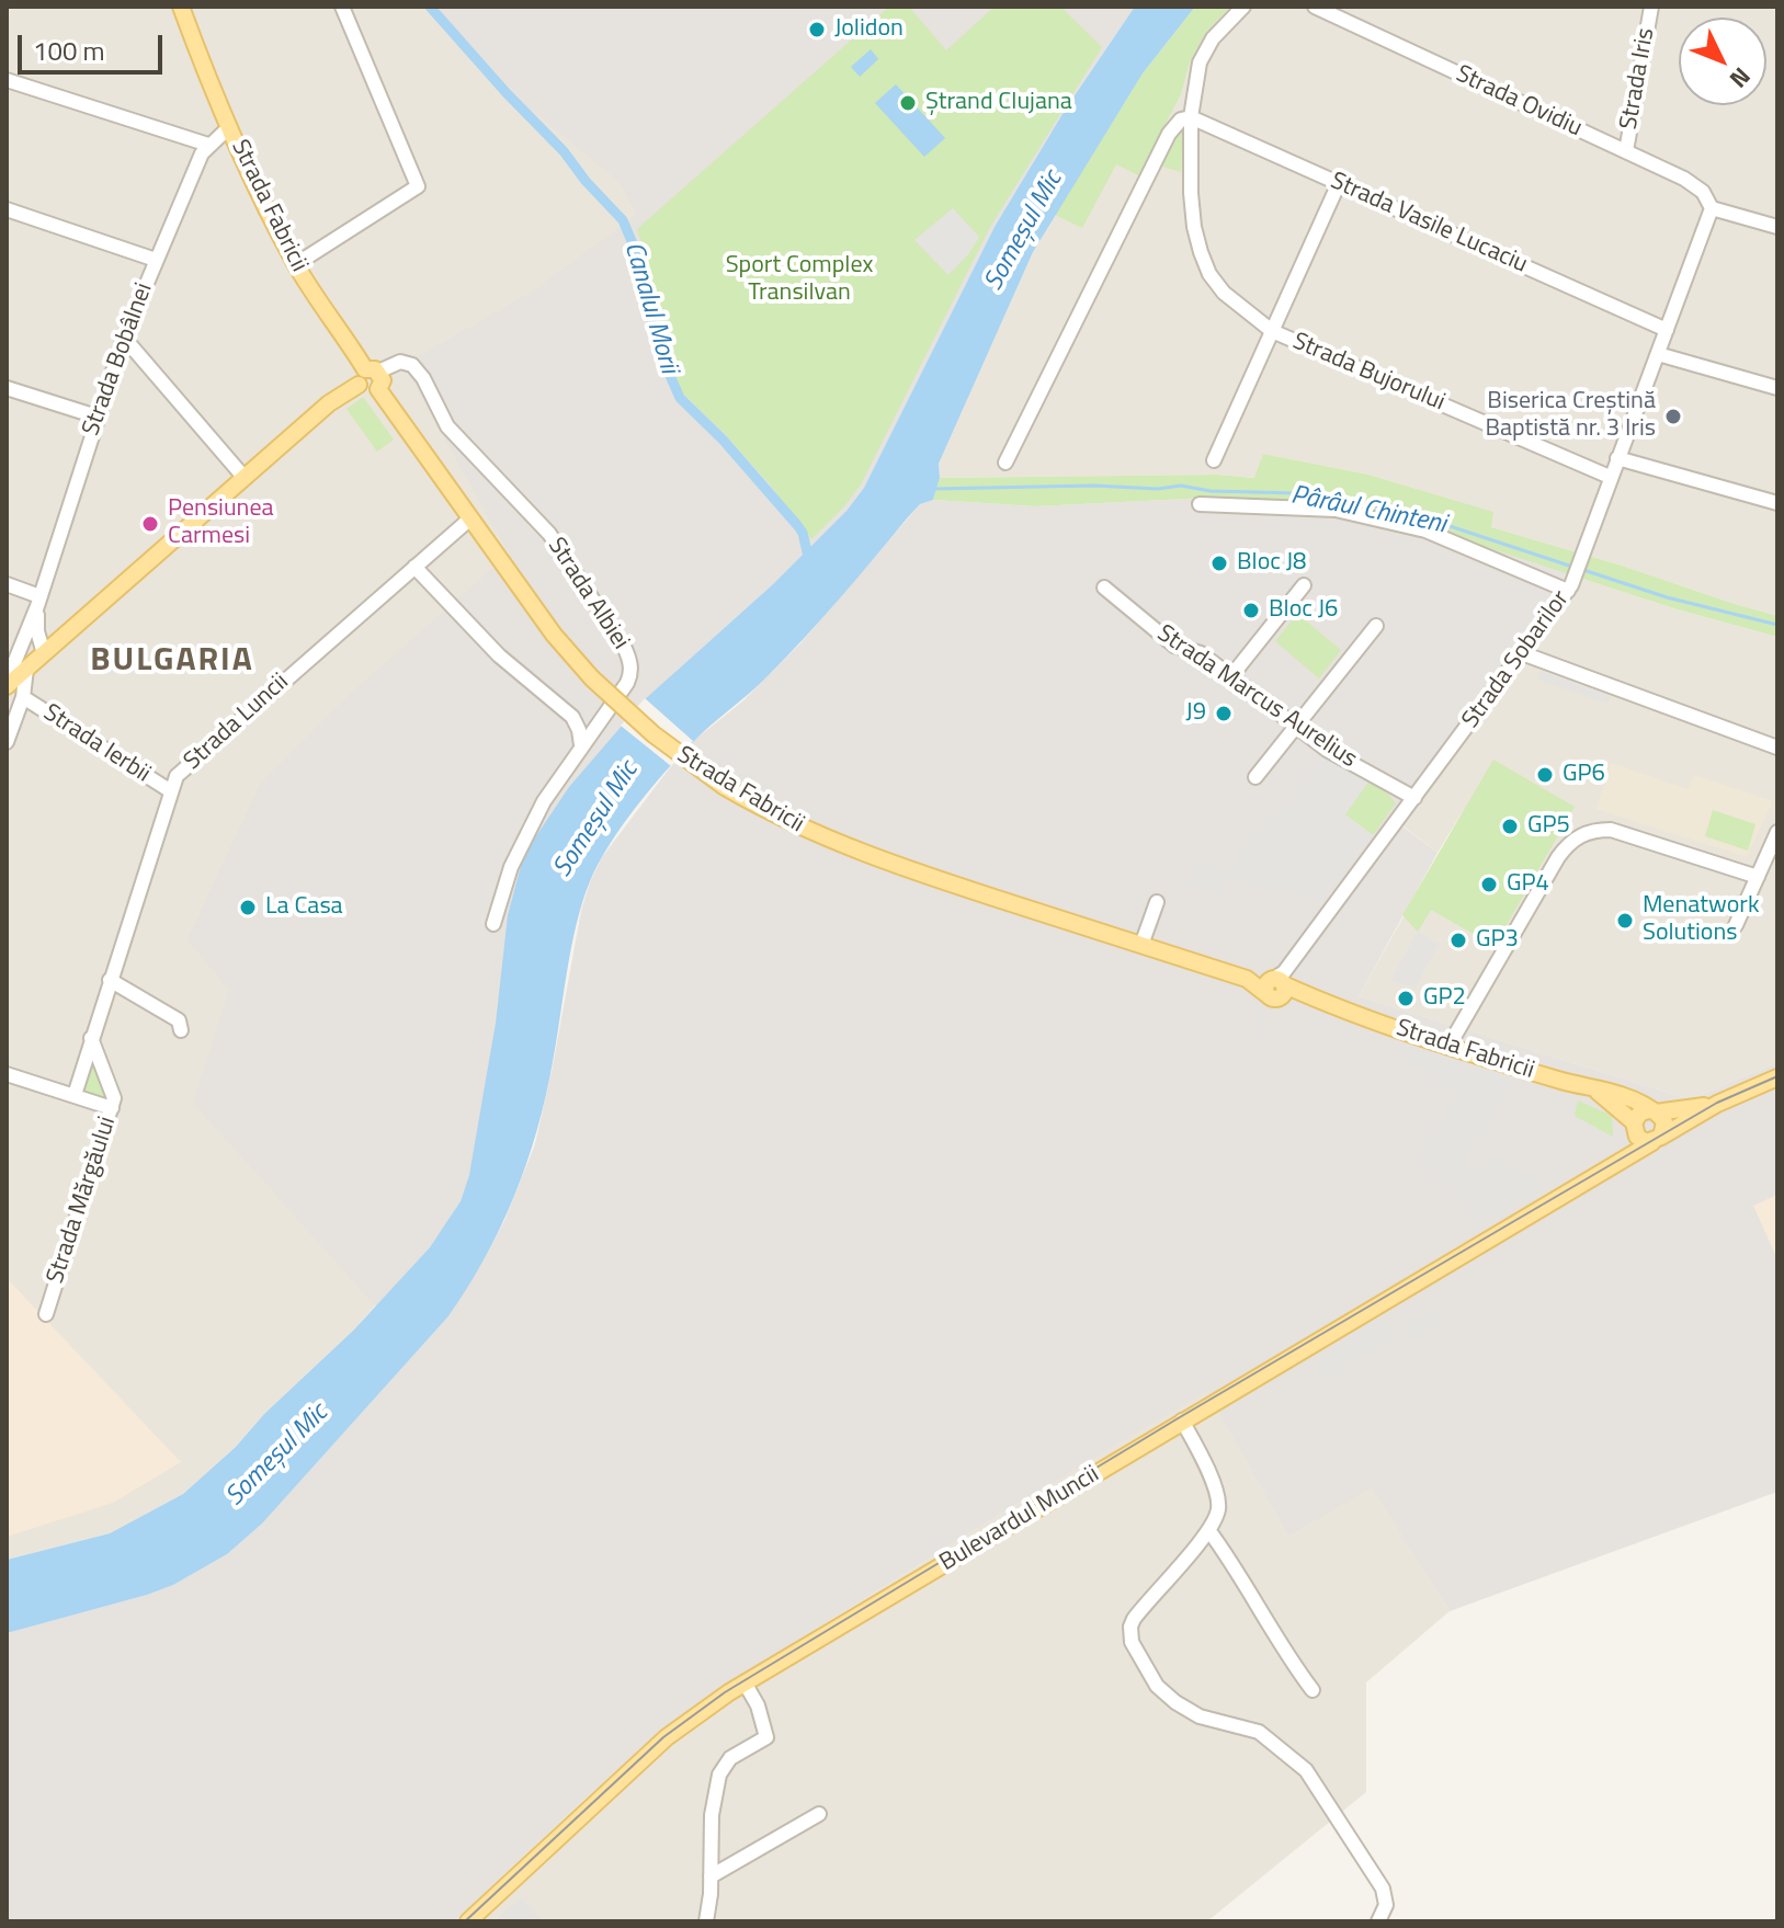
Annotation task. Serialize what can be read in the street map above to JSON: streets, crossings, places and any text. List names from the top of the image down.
{
  "streets": {
    "main road": ["Strada Fabricii", "Bulevardul Muncii"],
    "street": [
      "Strada Iris",
      "Strada Ovidiu",
      "Strada Vasile Lucaciu",
      "Strada Bobâlnei",
      "Strada Bujorului",
      "Strada Albiei",
      "Strada Sobarilor",
      "Strada Marcus Aurelius",
      "Strada Luncii",
      "Strada Ierbii",
      "Strada Mărgăului"
    ]
  },
  "crossings": [
    ["Strada Iris", "Strada Ovidiu"],
    ["Strada Ovidiu", "Strada Sobarilor"],
    ["Strada Fabricii", "Strada Bobâlnei"],
    ["Strada Fabricii", "Strada Albiei"],
    ["Strada Fabricii", "Strada Sobarilor"],
    ["Strada Fabricii", "Strada Luncii"],
    ["Strada Fabricii", "Bulevardul Muncii"],
    ["Strada Vasile Lucaciu", "Strada Bujorului"],
    ["Strada Vasile Lucaciu", "Strada Sobarilor"],
    ["Strada Bujorului", "Strada Sobarilor"],
    ["Strada Sobarilor", "Strada Marcus Aurelius"],
    ["Strada Luncii", "Strada Ierbii"],
    ["Strada Luncii", "Strada Mărgăului"]
  ],
  "districts": ["BULGARIA"],
  "water": ["Someșul Mic", "Canalul Morii", "Pârâul Chinteni"],
  "parks": ["Sport Complex Transilvan"],
  "places": [
    "Jolidon",
    "Ștrand Clujana",
    "Biserica Creștină Baptistă nr. 3 Iris",
    "Pensiunea Carmesi",
    "Bloc J8",
    "Bloc J6",
    "J9",
    "GP6",
    "GP5",
    "GP4",
    "La Casa",
    "Menatwork Solutions",
    "GP3",
    "GP2"
  ],
  "scale_bar": "100 m",
  "north": "bottom right"
}
